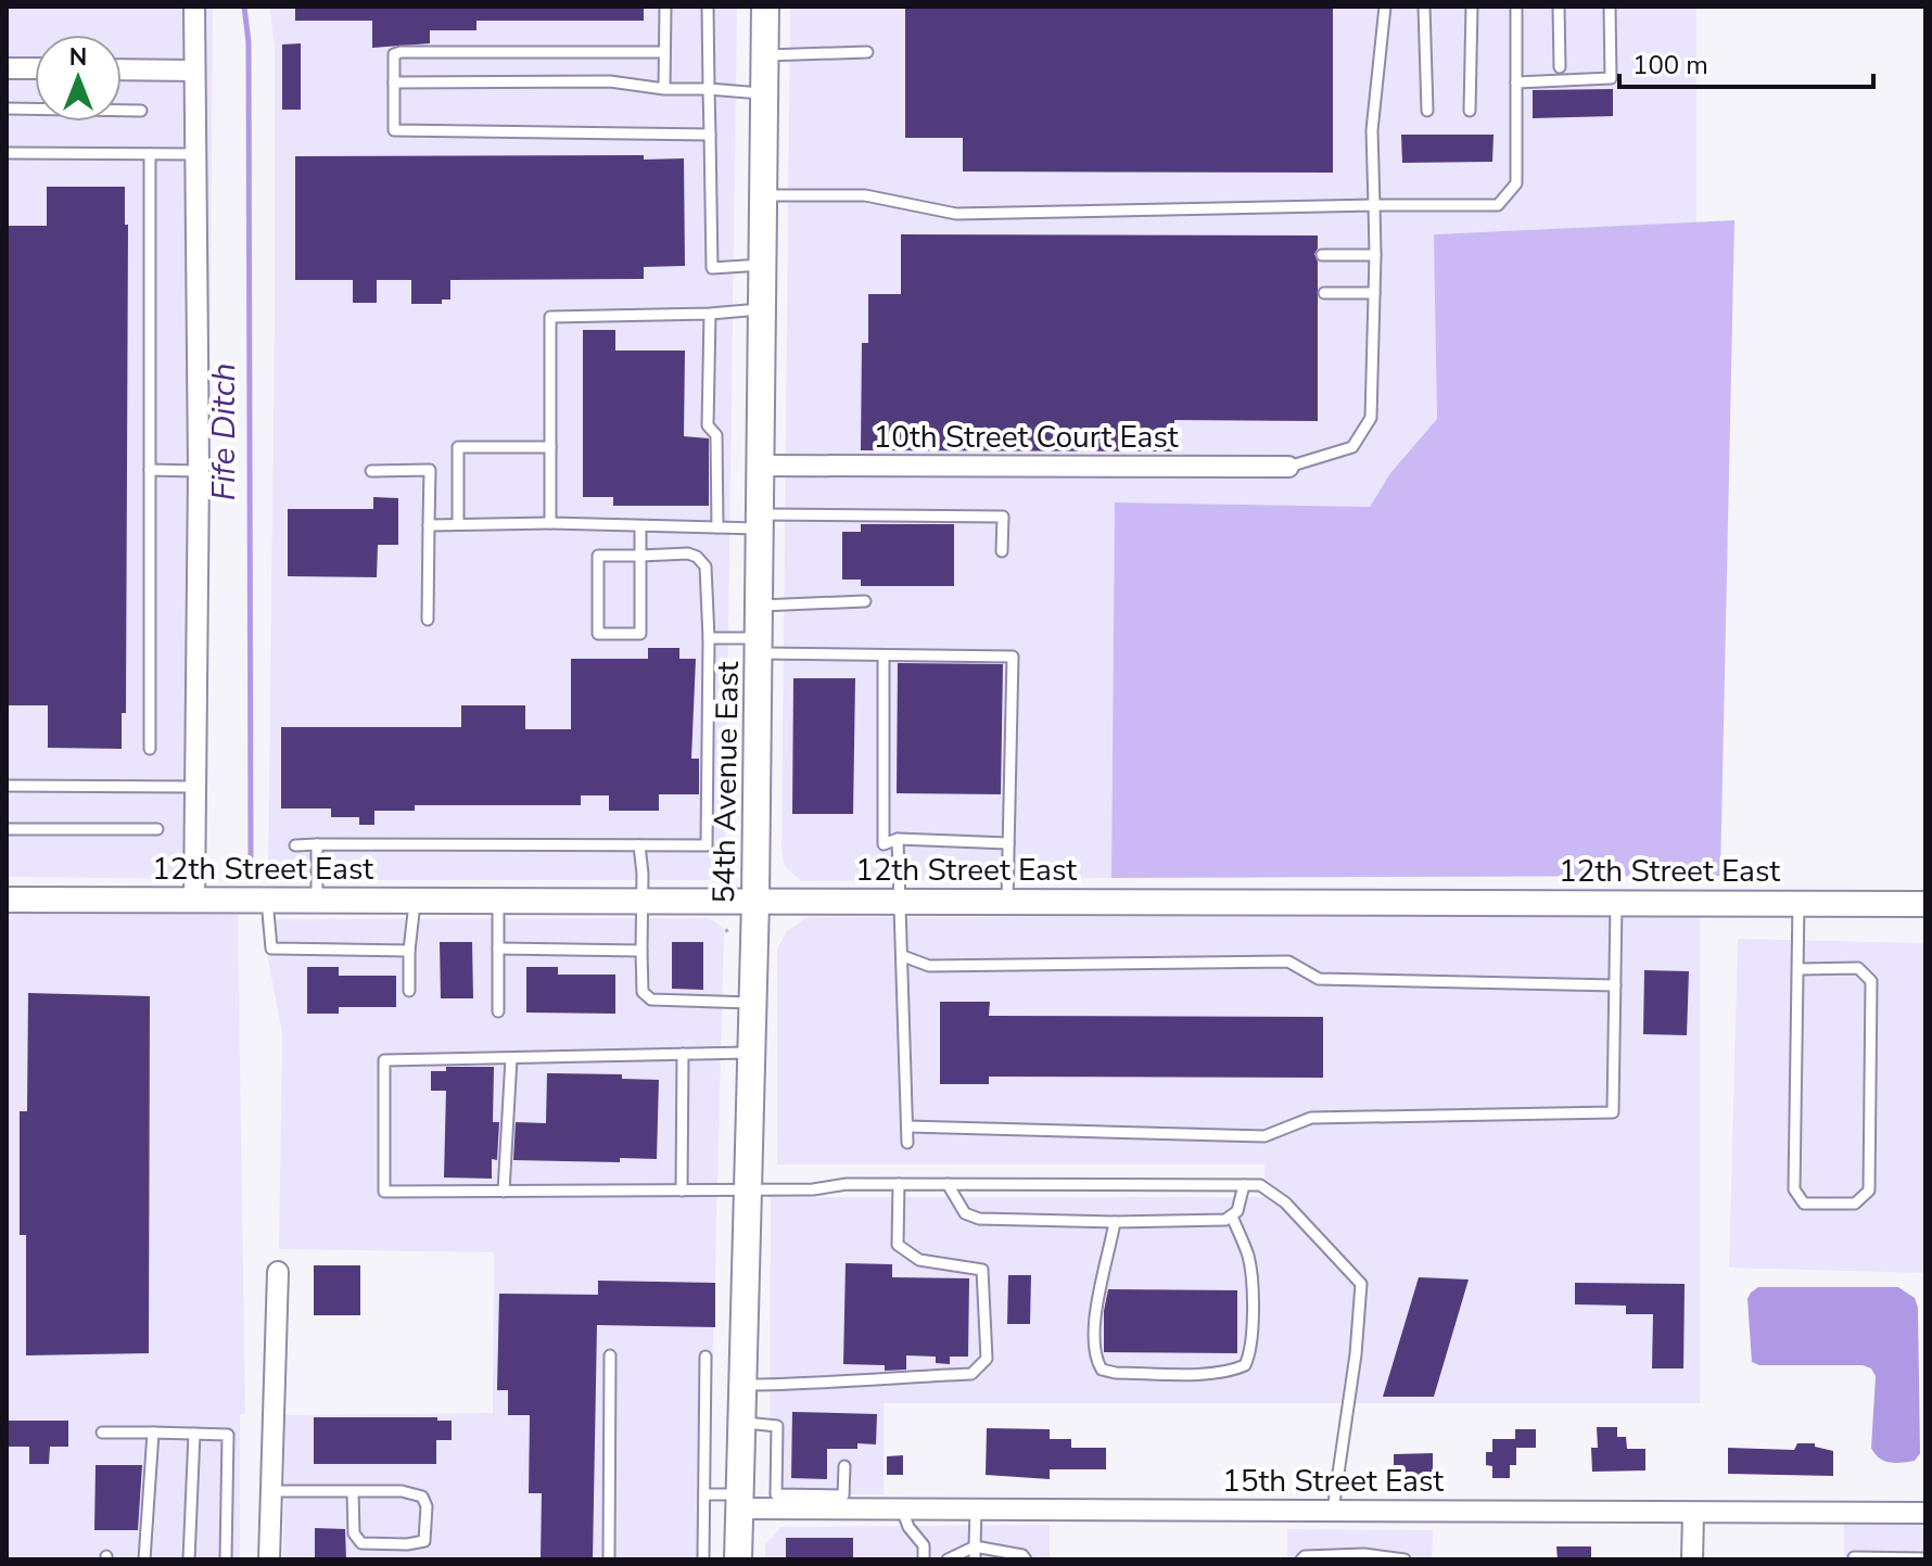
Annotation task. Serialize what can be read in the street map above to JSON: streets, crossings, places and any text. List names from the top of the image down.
{
  "streets": {
    "main road": ["54th Avenue East"],
    "street": ["10th Street Court East", "12th Street East", "15th Street East"]
  },
  "crossings": [
    ["10th Street Court East", "54th Avenue East"],
    ["54th Avenue East", "12th Street East"],
    ["54th Avenue East", "15th Street East"]
  ],
  "water": ["Fife Ditch"],
  "scale_bar": "100 m",
  "north": "top"
}
